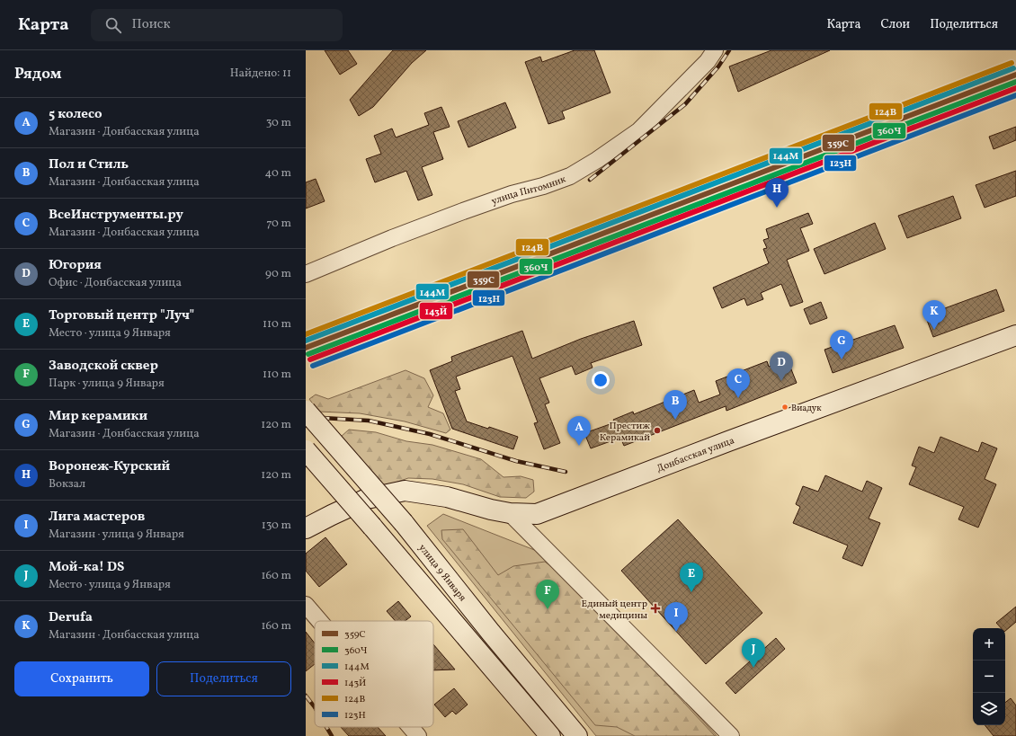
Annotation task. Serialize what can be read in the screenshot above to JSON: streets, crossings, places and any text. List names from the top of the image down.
{
  "streets": {
    "main road": ["Донбасская улица", "улица 9 Января"],
    "street": ["улица Питомник"]
  },
  "places": {
    "other": ["Виадук", "Престиж Керамикай"],
    "health": ["Единый центр медицины"]
  },
  "lines": [
    "transit line 124В",
    "transit line 144М",
    "transit line 359С",
    "transit line 360Ч",
    "transit line 143Й",
    "transit line 123Н"
  ],
  "legend": [
    "359С",
    "360Ч",
    "144М",
    "143Й",
    "124В",
    "123Н"
  ],
  "page": {
    "header": "Карта",
    "search": "Поиск",
    "nav": ["Карта", "Слои", "Поделиться"],
    "heading": ["Рядом", "Найдено: 11"],
    "list": [
      {
        "mark": "A",
        "name": "5 колесо",
        "note": "Магазин · Донбасская улица",
        "value": "30 m"
      },
      {
        "mark": "B",
        "name": "Пол и Стиль",
        "note": "Магазин · Донбасская улица",
        "value": "40 m"
      },
      {
        "mark": "C",
        "name": "ВсеИнструменты.ру",
        "note": "Магазин · Донбасская улица",
        "value": "70 m"
      },
      {
        "mark": "D",
        "name": "Югория",
        "note": "Офис · Донбасская улица",
        "value": "90 m"
      },
      {
        "mark": "E",
        "name": "Торговый центр \"Луч\"",
        "note": "Место · улица 9 Января",
        "value": "110 m"
      },
      {
        "mark": "F",
        "name": "Заводской сквер",
        "note": "Парк · улица 9 Января",
        "value": "110 m"
      },
      {
        "mark": "G",
        "name": "Мир керамики",
        "note": "Магазин · Донбасская улица",
        "value": "120 m"
      },
      {
        "mark": "H",
        "name": "Воронеж-Курский",
        "note": "Вокзал",
        "value": "120 m"
      },
      {
        "mark": "I",
        "name": "Лига мастеров",
        "note": "Магазин · улица 9 Января",
        "value": "130 m"
      },
      {
        "mark": "J",
        "name": "Мой-ка! DS",
        "note": "Место · улица 9 Января",
        "value": "160 m"
      },
      {
        "mark": "K",
        "name": "Derufa",
        "note": "Магазин · Донбасская улица",
        "value": "160 m"
      }
    ],
    "pins": [
      "H",
      "K",
      "G",
      "D",
      "C",
      "B",
      "A",
      "E",
      "F",
      "I",
      "J"
    ],
    "map_buttons": ["+", "−"],
    "buttons": ["Сохранить", "Поделиться"]
  }
}
